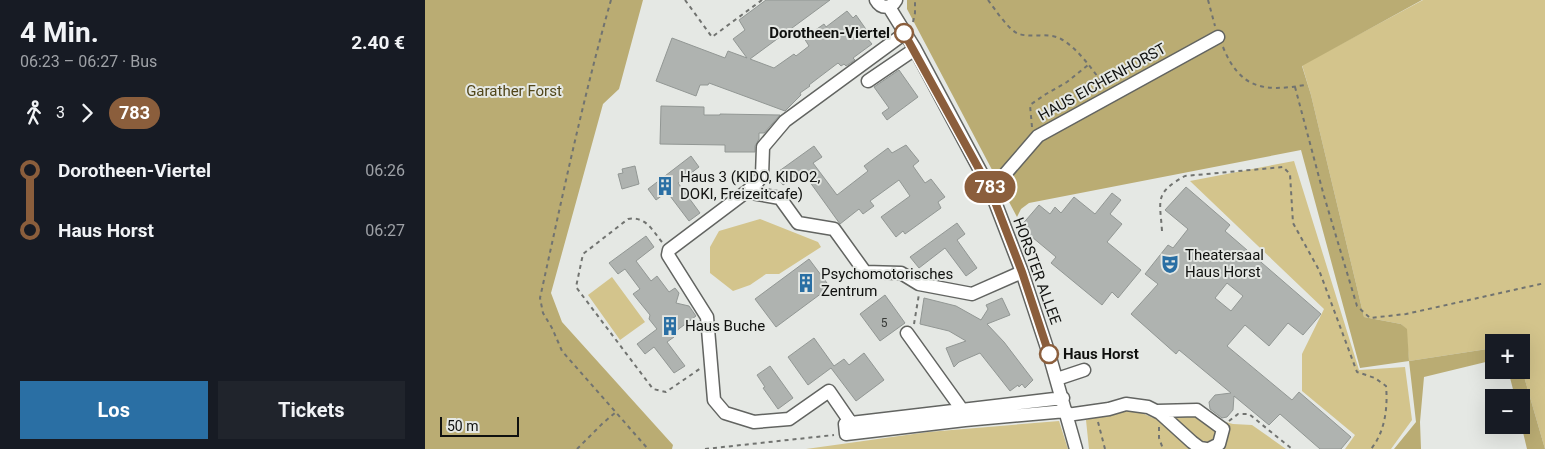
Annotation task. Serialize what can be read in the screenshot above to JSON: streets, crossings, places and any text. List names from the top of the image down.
{
  "streets": {
    "street": ["HAUS EICHENHORST", "HORSTER ALLEE"]
  },
  "crossings": [
    ["HAUS EICHENHORST", "HORSTER ALLEE"]
  ],
  "parks": ["Garather Forst"],
  "places": {
    "other": ["Dorotheen-Viertel", "Haus Horst"],
    "building": ["Haus 3 (KIDO, KIDO2, DOKI, Freizeitcafe)", "Psychomotorisches Zentrum", "Haus Buche"],
    "theatre": ["Theatersaal Haus Horst"]
  },
  "lines": ["bus line 783"],
  "house_numbers": ["5"],
  "scale_bar": "50 m",
  "page": {
    "heading": ["4 Min.", "06:23 – 06:27 · Bus", "2.40 €"],
    "on_map": "783",
    "legs": ["3", "783"],
    "list": [
      {
        "name": "Dorotheen-Viertel",
        "value": "06:26"
      },
      {
        "name": "Haus Horst",
        "value": "06:27"
      }
    ],
    "map_buttons": ["+", "−"],
    "buttons": ["Los", "Tickets"],
    "scale": "50 m"
  }
}
